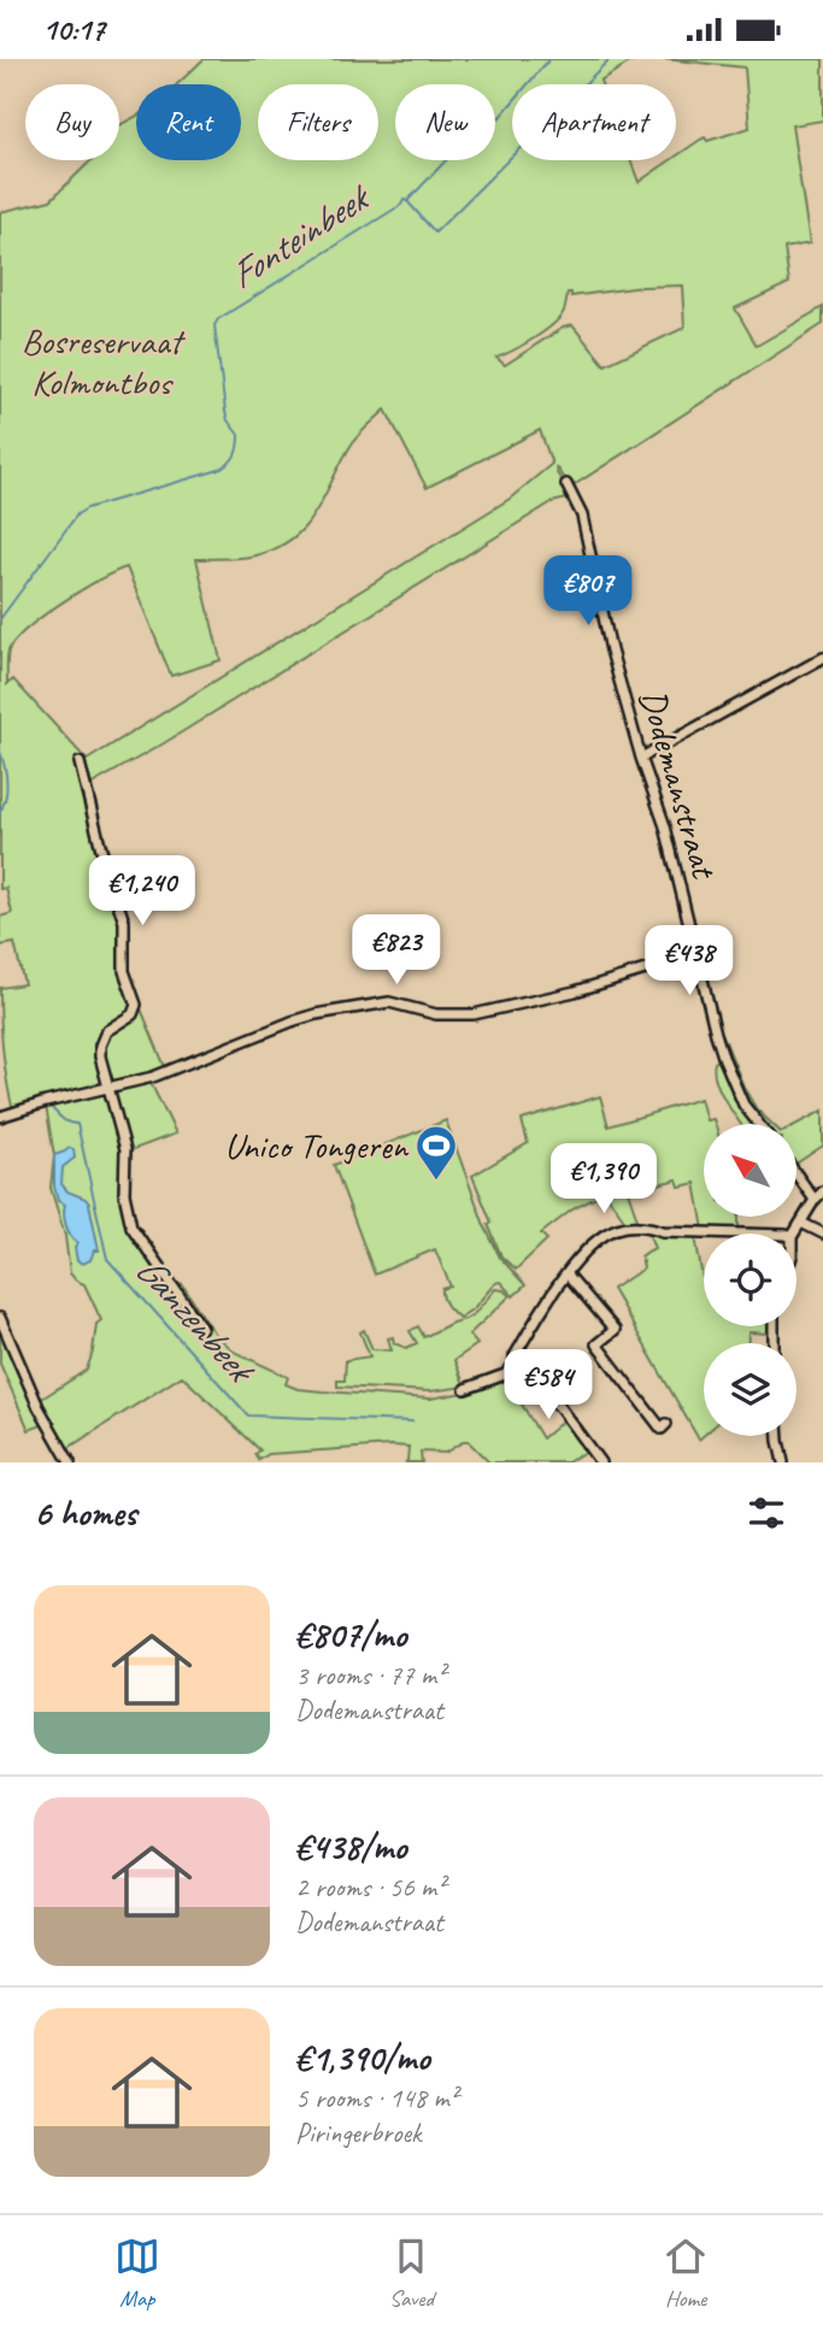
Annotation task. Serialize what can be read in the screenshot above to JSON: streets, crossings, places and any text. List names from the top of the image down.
{
  "streets": {
    "street": ["Dodemanstraat"]
  },
  "water": ["Fonteinbeek", "Ganzenbeek"],
  "parks": ["Bosreservaat Kolmontbos"],
  "places": {
    "sports": ["Unico Tongeren"]
  },
  "north": "top left",
  "page": {
    "status": "10:17",
    "chip": [
      "Buy",
      "Rent",
      "Filters",
      "New",
      "Apartment"
    ],
    "price": [
      "€807",
      "€1,240",
      "€823",
      "€438",
      "€1,390",
      "€584"
    ],
    "heading": "6 homes",
    "list": [
      {
        "name": "€807/mo",
        "note": "3 rooms · 77 m² · Dodemanstraat"
      },
      {
        "name": "€438/mo",
        "note": "2 rooms · 56 m² · Dodemanstraat"
      },
      {
        "name": "€1,390/mo",
        "note": "5 rooms · 148 m² · Piringerbroek"
      }
    ],
    "tabs": ["Map", "Saved", "Home"]
  }
}
